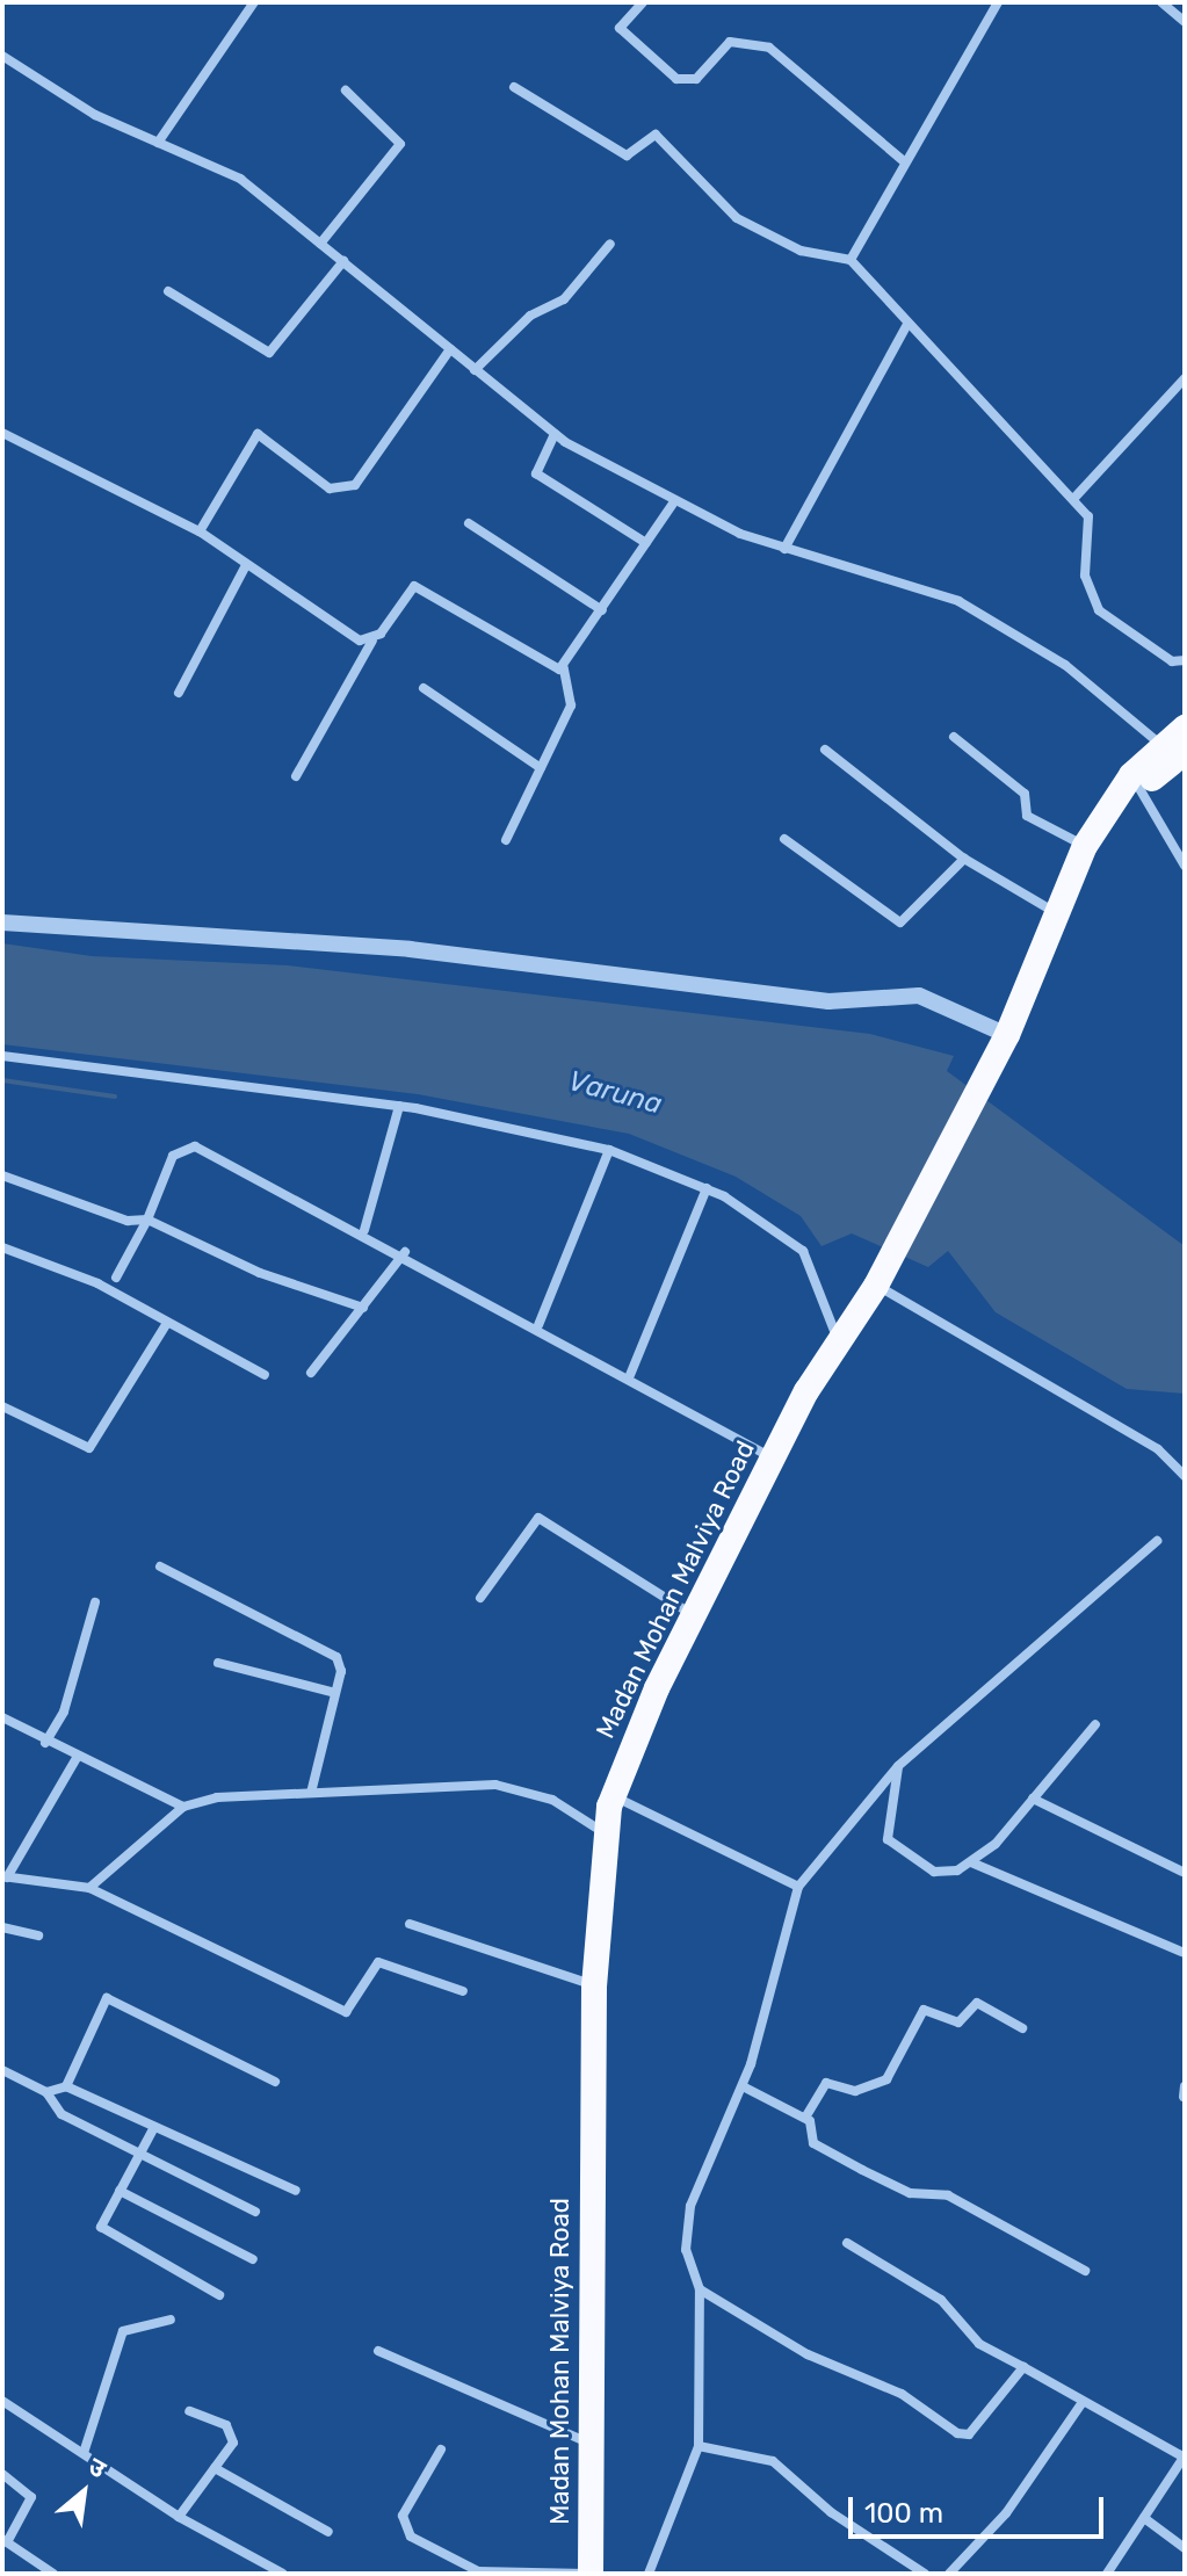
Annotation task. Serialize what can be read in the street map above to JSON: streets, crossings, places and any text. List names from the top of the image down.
{
  "streets": {
    "highway": ["Madan Mohan Malviya Road"]
  },
  "water": ["Varuna"],
  "scale_bar": "100 m",
  "north": "top right"
}
